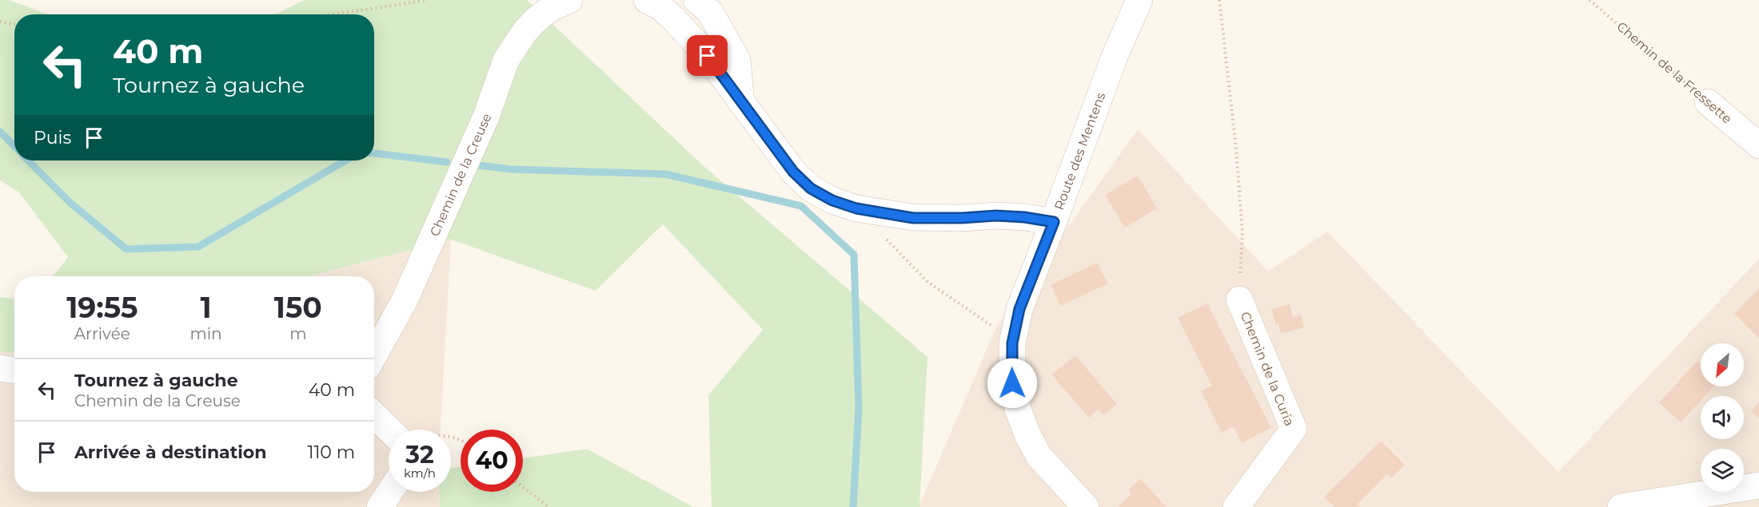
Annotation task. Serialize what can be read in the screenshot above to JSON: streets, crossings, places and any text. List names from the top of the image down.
{
  "streets": {
    "street": [
      "Chemin de la Fressette",
      "Route des Mentens",
      "Chemin de la Creuse",
      "Chemin de la Curia"
    ]
  },
  "north": "bottom left",
  "page": {
    "turn": ["40 m", "Tournez à gauche"],
    "then": "Puis",
    "eta": [
      "19:55",
      "Arrivée",
      "1",
      "min",
      "150",
      "m"
    ],
    "list": [
      {
        "name": "Tournez à gauche",
        "note": "Chemin de la Creuse",
        "value": "40 m"
      },
      {
        "name": "Arrivée à destination",
        "value": "110 m"
      }
    ],
    "speed": "32 km/h",
    "limit": "40"
  }
}
